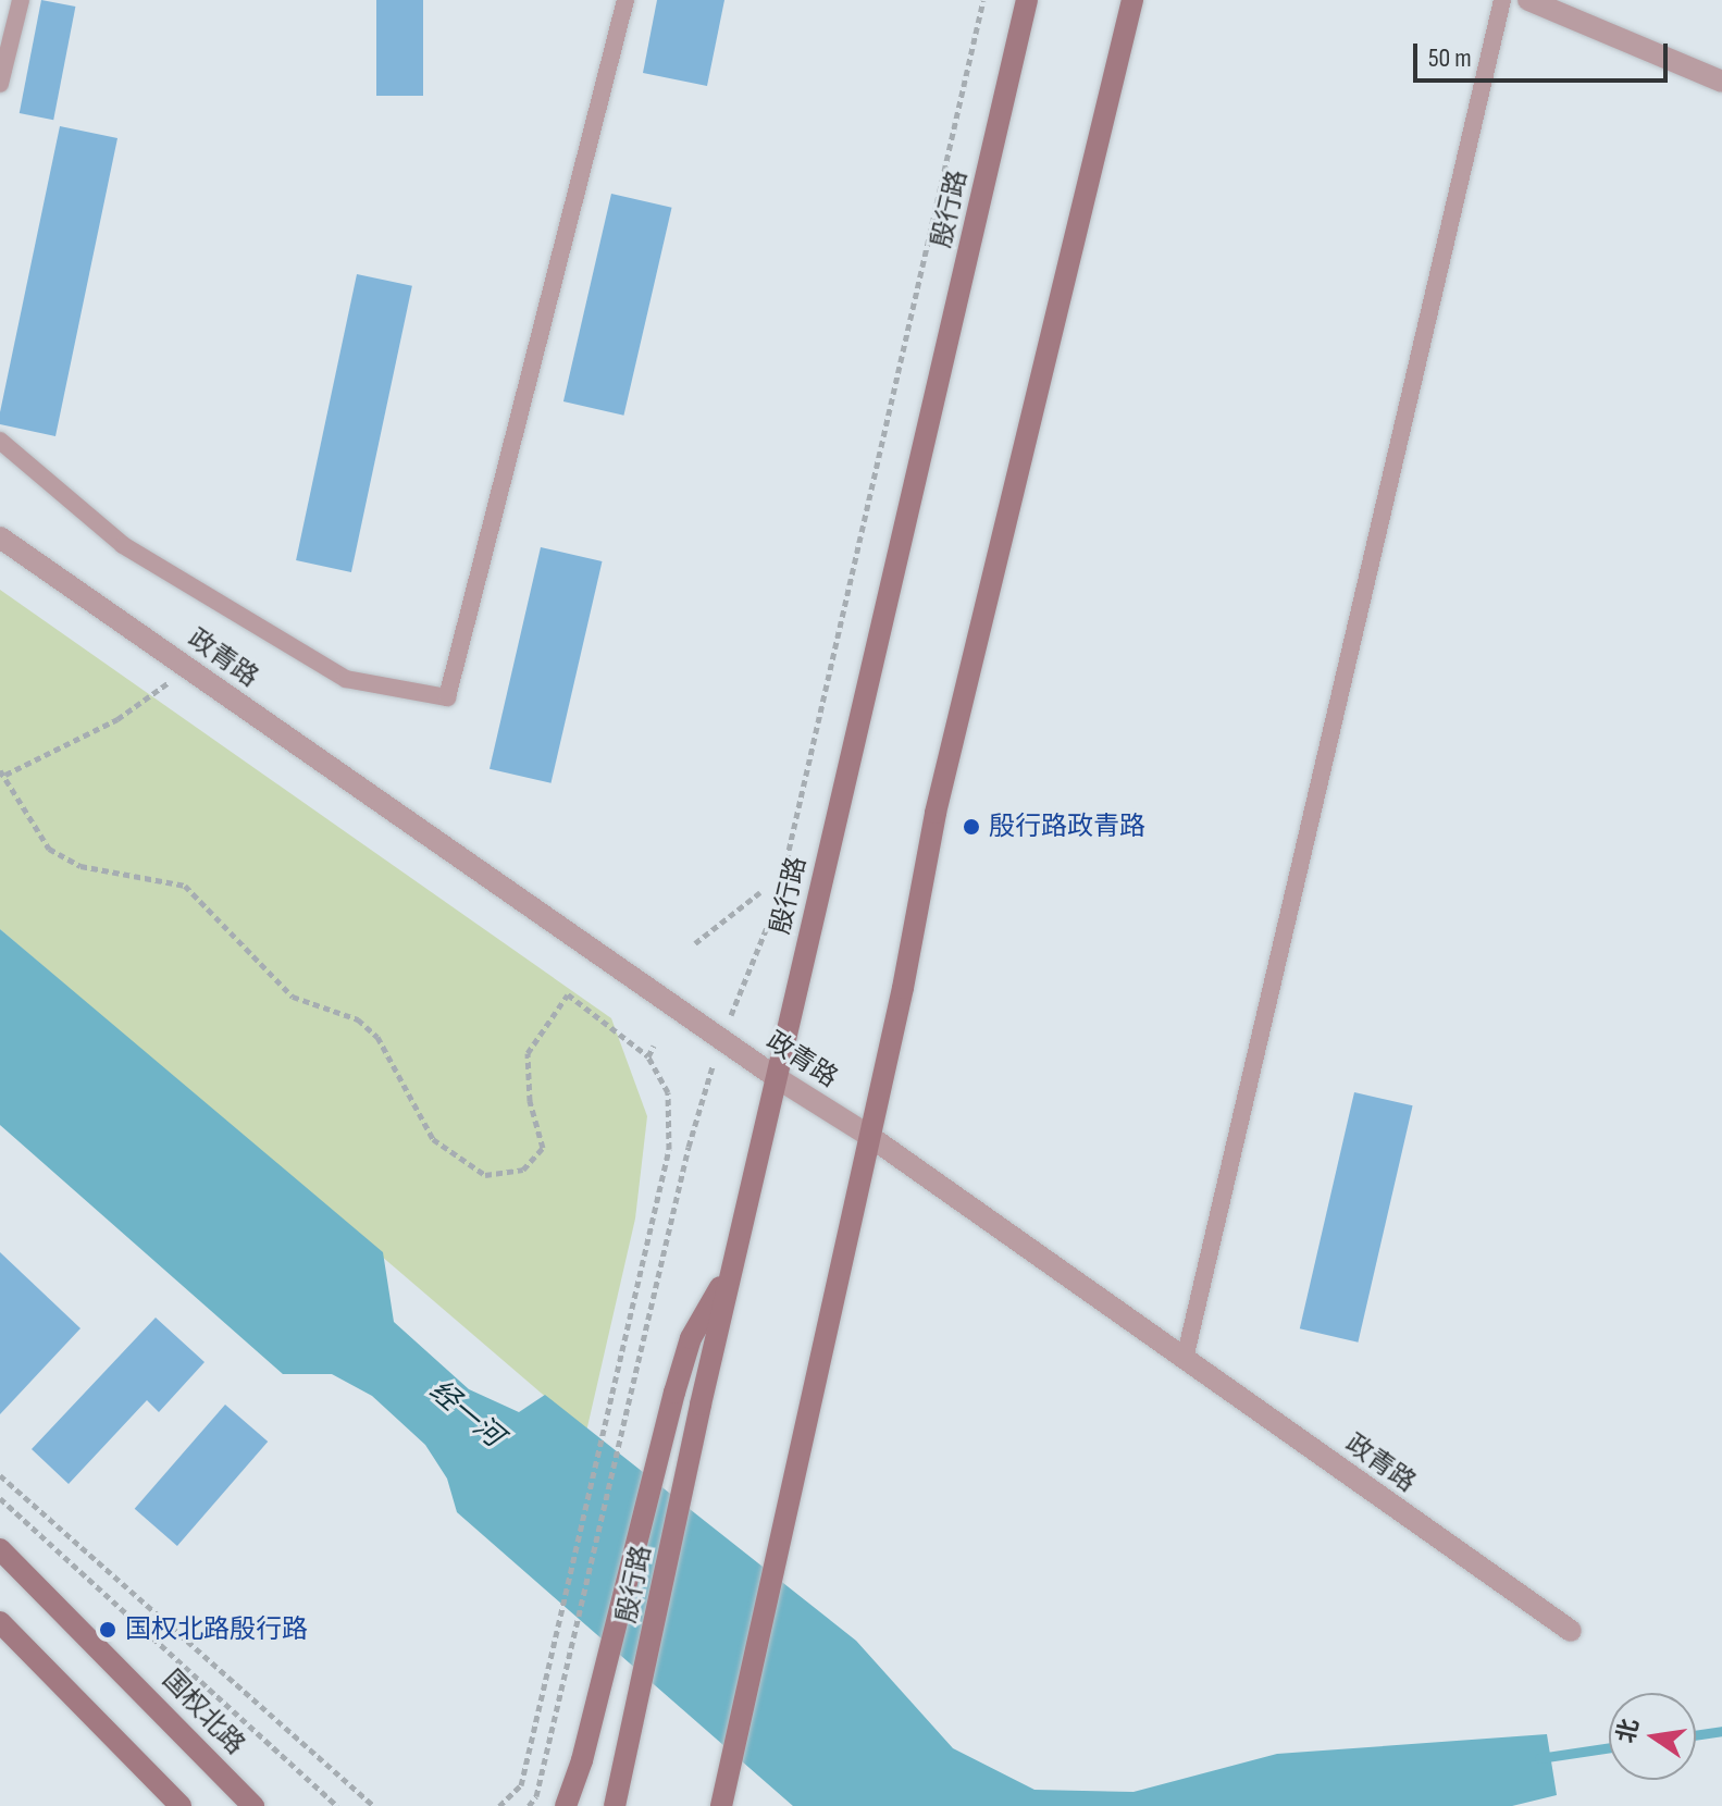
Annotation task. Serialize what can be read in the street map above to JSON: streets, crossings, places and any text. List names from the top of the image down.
{
  "streets": {
    "main road": ["殷行路", "国权北路"],
    "street": ["政青路"]
  },
  "crossings": [
    ["殷行路", "政青路"]
  ],
  "water": ["经一河"],
  "places": ["殷行路政青路", "国权北路殷行路"],
  "scale_bar": "50 m",
  "north": "left"
}
